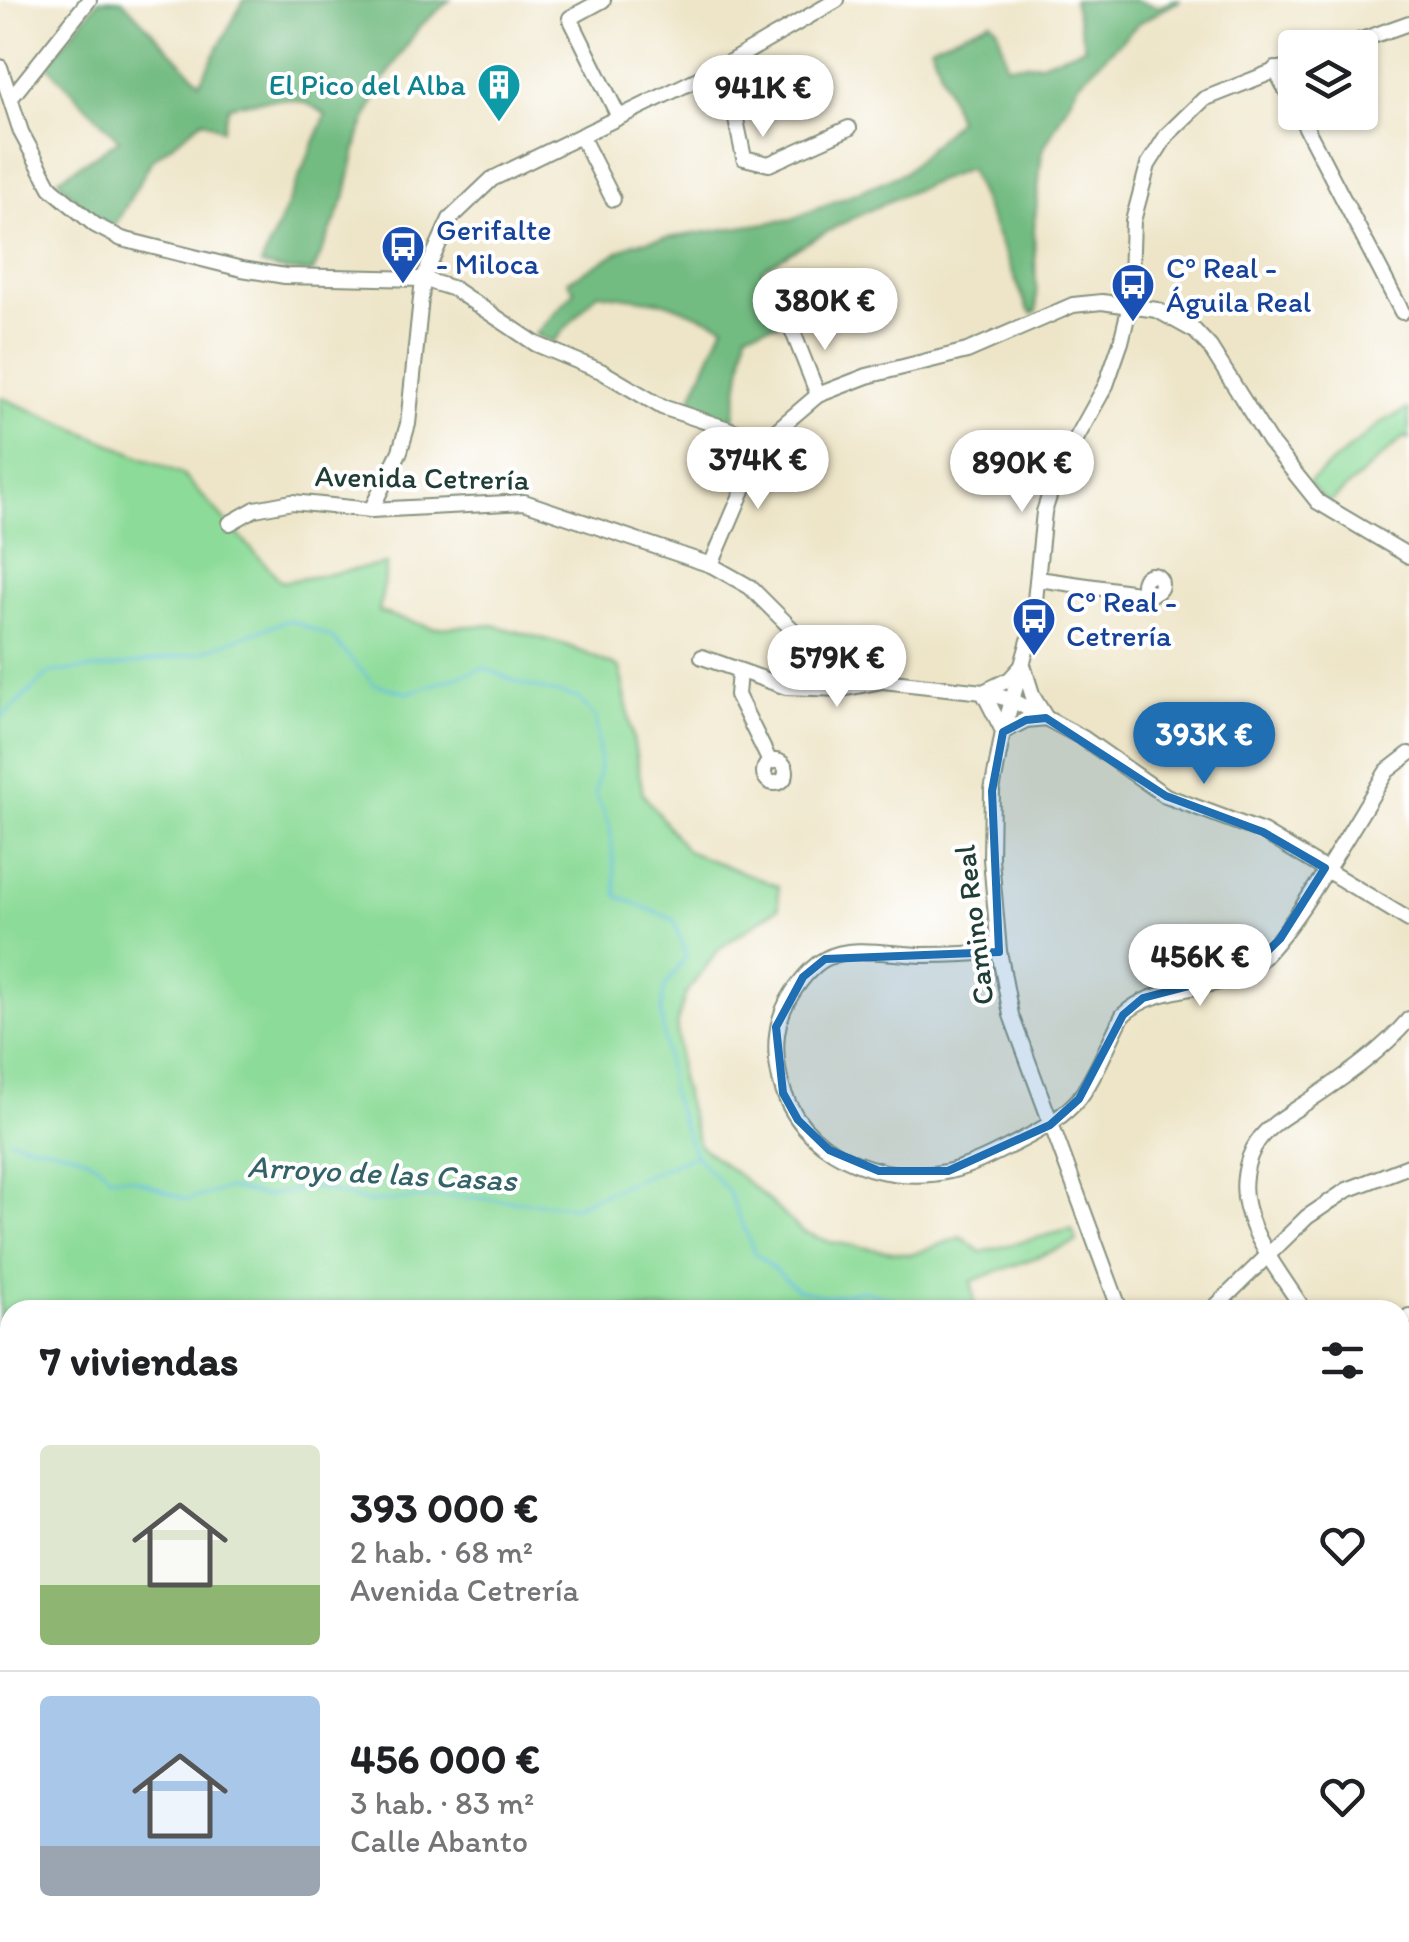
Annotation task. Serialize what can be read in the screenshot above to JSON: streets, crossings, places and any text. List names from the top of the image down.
{
  "streets": {
    "street": ["Avenida Cetrería", "Camino Real"]
  },
  "crossings": [
    ["Avenida Cetrería", "Camino Real"]
  ],
  "water": ["Arroyo de las Casas"],
  "places": {
    "building": ["El Pico del Alba"],
    "bus stop": ["Gerifalte - Miloca", "Cº Real - Águila Real", "Cº Real - Cetrería"]
  },
  "page": {
    "price": [
      "941K €",
      "380K €",
      "374K €",
      "890K €",
      "579K €",
      "393K €",
      "456K €"
    ],
    "heading": "7 viviendas",
    "list": [
      {
        "name": "393 000 €",
        "note": "2 hab. · 68 m² · Avenida Cetrería"
      },
      {
        "name": "456 000 €",
        "note": "3 hab. · 83 m² · Calle Abanto"
      }
    ]
  }
}
